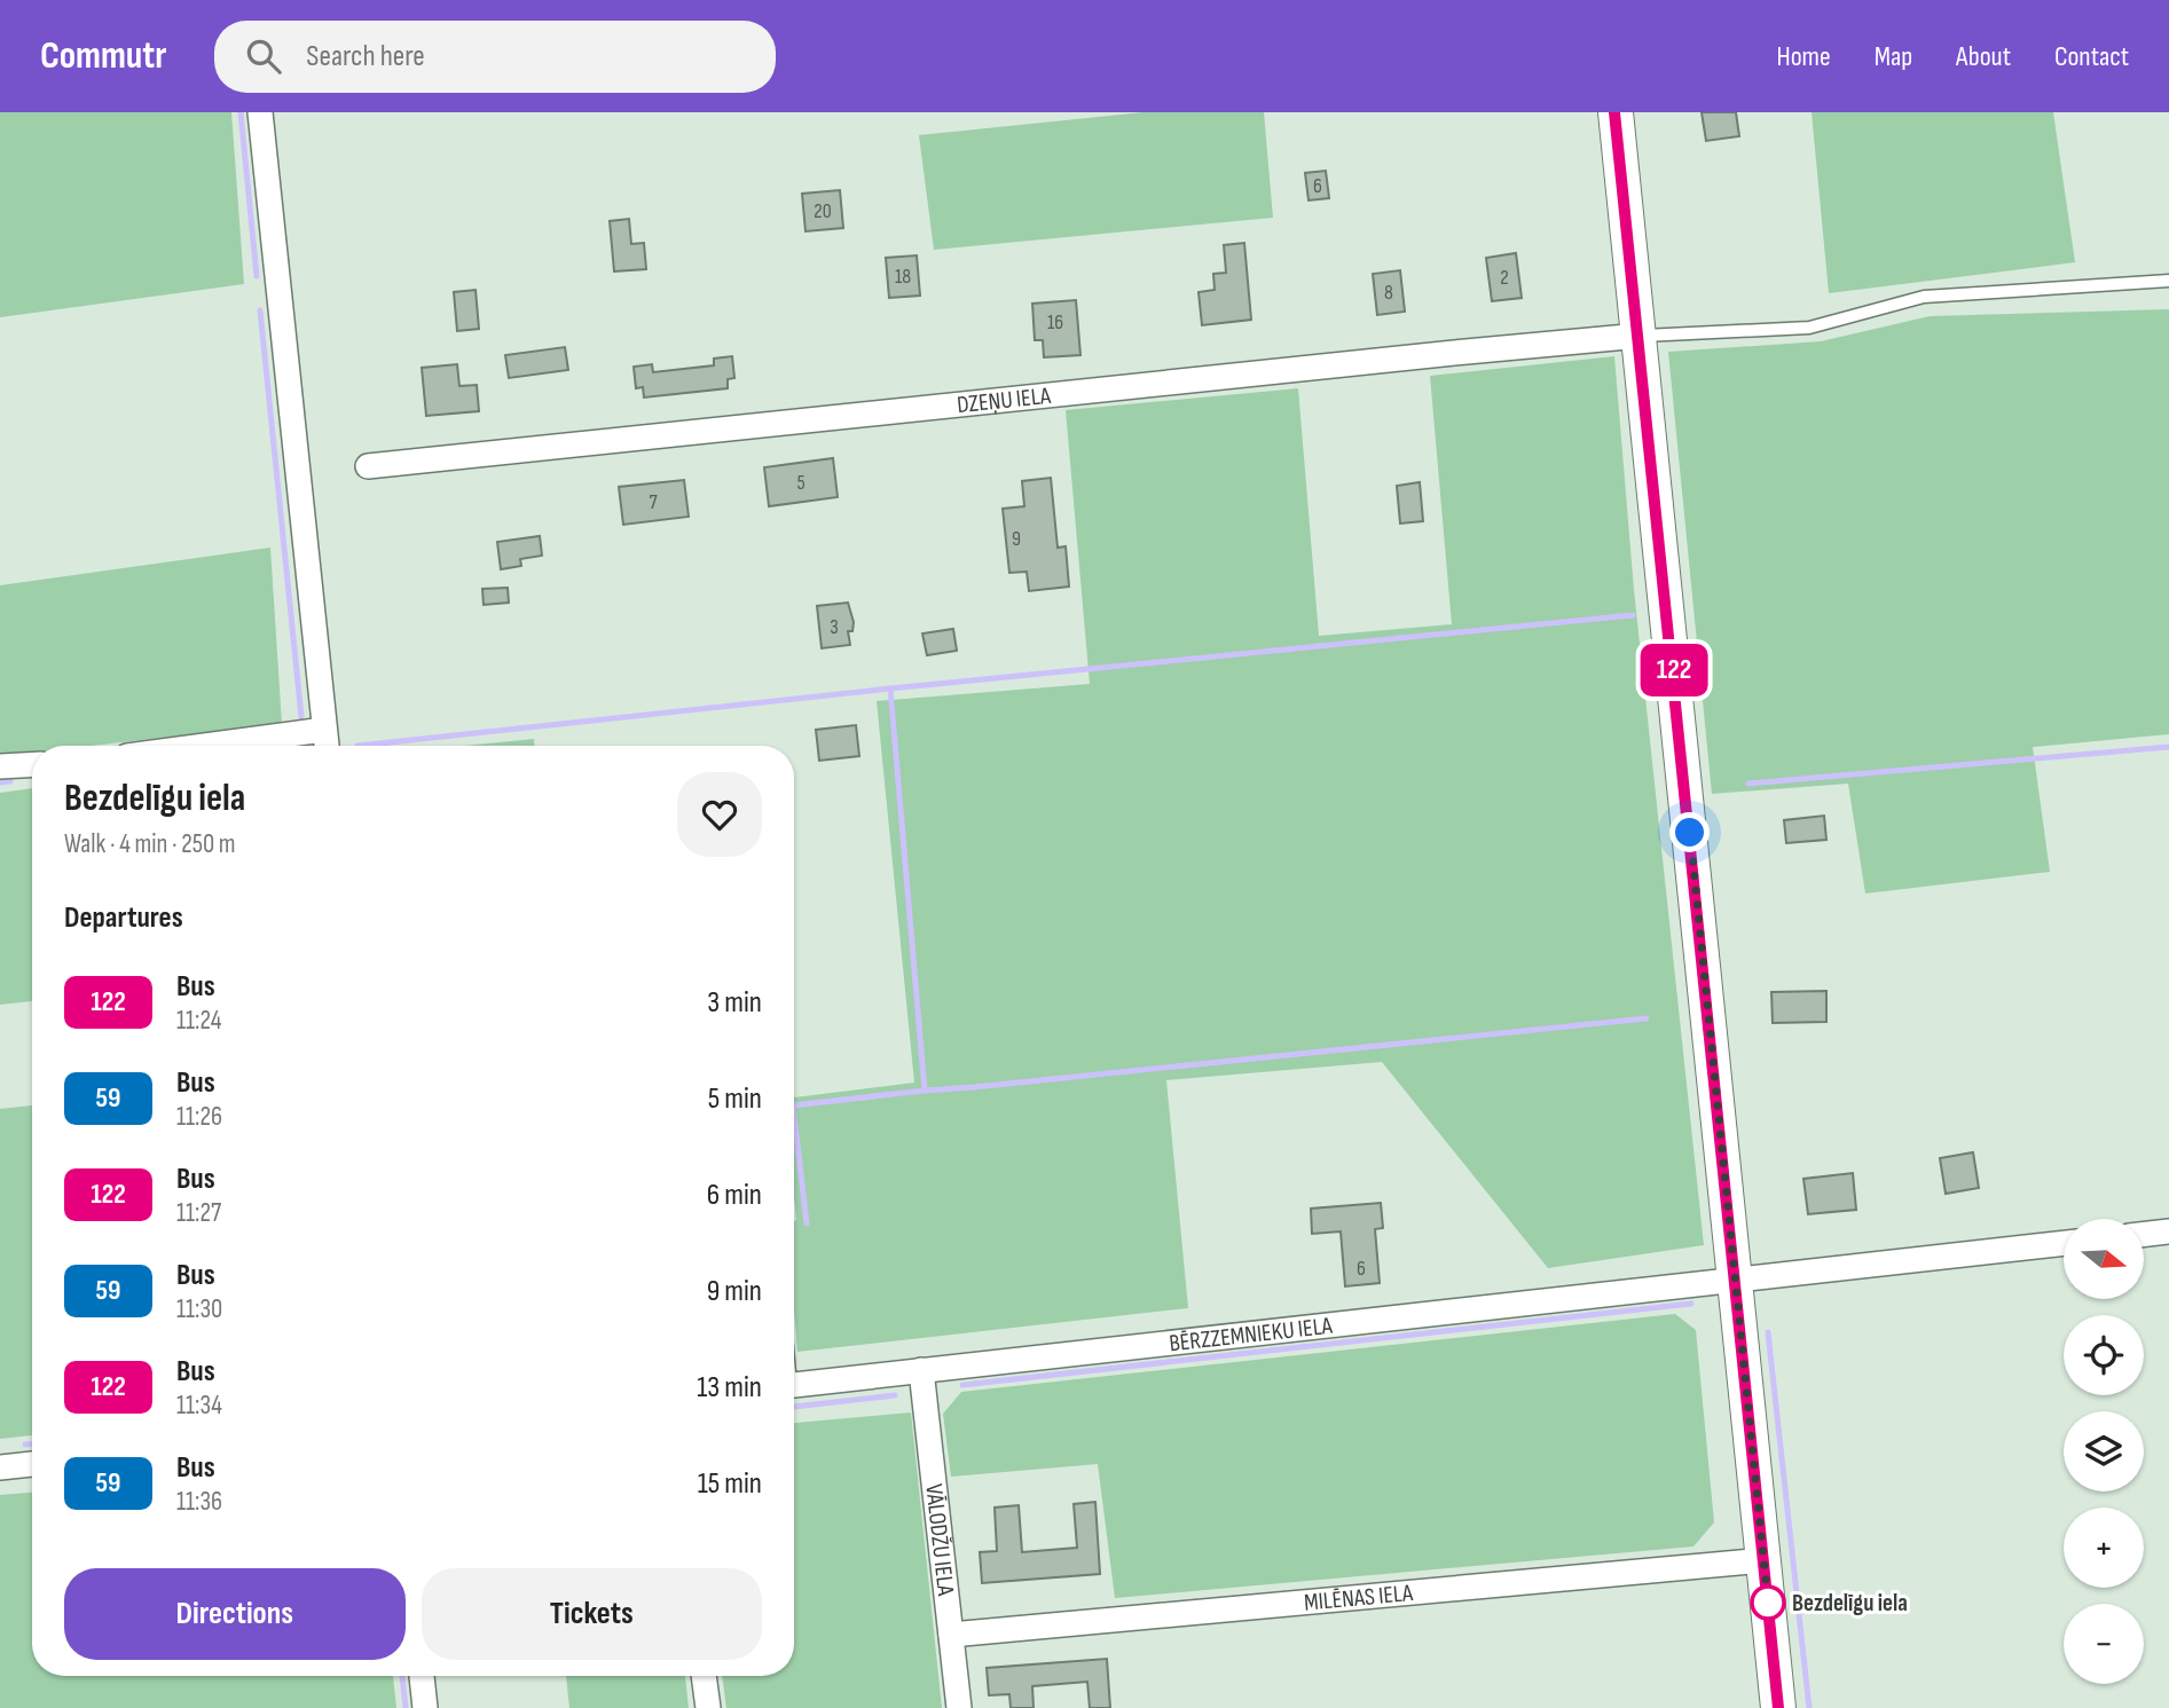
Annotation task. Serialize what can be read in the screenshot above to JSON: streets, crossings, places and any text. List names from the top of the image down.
{
  "streets": {
    "street": [
      "DZEŅU IELA",
      "BĒRZZEMNIEKU IELA",
      "VĀLODŽU IELA",
      "MILĒNAS IELA"
    ]
  },
  "crossings": [
    ["BĒRZZEMNIEKU IELA", "VĀLODŽU IELA"],
    ["VĀLODŽU IELA", "MILĒNAS IELA"]
  ],
  "places": ["Bezdelīgu iela"],
  "lines": ["bus line 122"],
  "house_numbers": [
    "6",
    "20",
    "18",
    "2",
    "8",
    "16",
    "5",
    "7",
    "9",
    "3",
    "6"
  ],
  "north": "right",
  "page": {
    "header": "Commutr",
    "search": "Search here",
    "nav": [
      "Home",
      "Map",
      "About",
      "Contact"
    ],
    "on_map": "122",
    "heading": [
      ["Bezdelīgu iela", "Walk · 4 min · 250 m"],
      "Departures"
    ],
    "list": [
      {
        "mark": "122",
        "name": "Bus",
        "note": "11:24",
        "value": "3 min"
      },
      {
        "mark": "59",
        "name": "Bus",
        "note": "11:26",
        "value": "5 min"
      },
      {
        "mark": "122",
        "name": "Bus",
        "note": "11:27",
        "value": "6 min"
      },
      {
        "mark": "59",
        "name": "Bus",
        "note": "11:30",
        "value": "9 min"
      },
      {
        "mark": "122",
        "name": "Bus",
        "note": "11:34",
        "value": "13 min"
      },
      {
        "mark": "59",
        "name": "Bus",
        "note": "11:36",
        "value": "15 min"
      }
    ],
    "map_buttons": ["+", "−"],
    "buttons": ["Directions", "Tickets"]
  }
}
